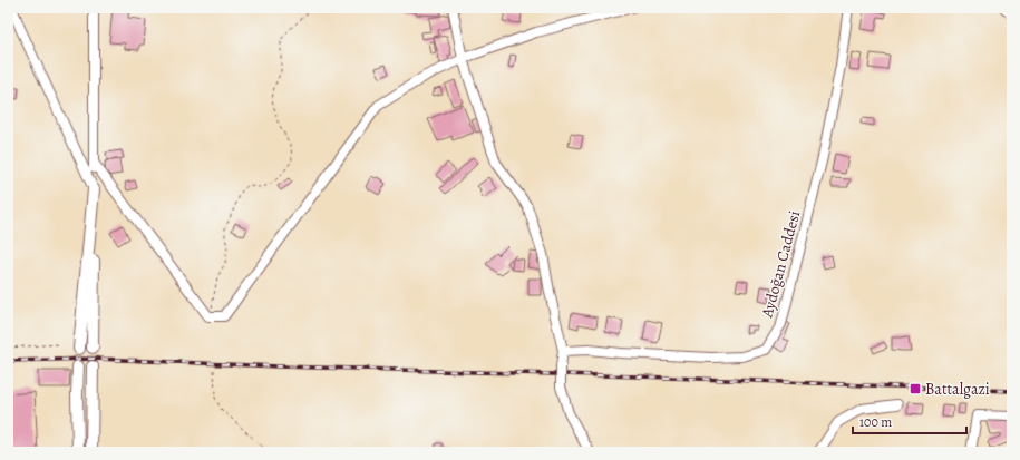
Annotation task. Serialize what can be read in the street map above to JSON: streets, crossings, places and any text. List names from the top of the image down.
{
  "streets": {
    "street": ["Aydoğan Caddesi"]
  },
  "places": {
    "transit": ["Battalgazi"]
  },
  "scale_bar": "100 m"
}
